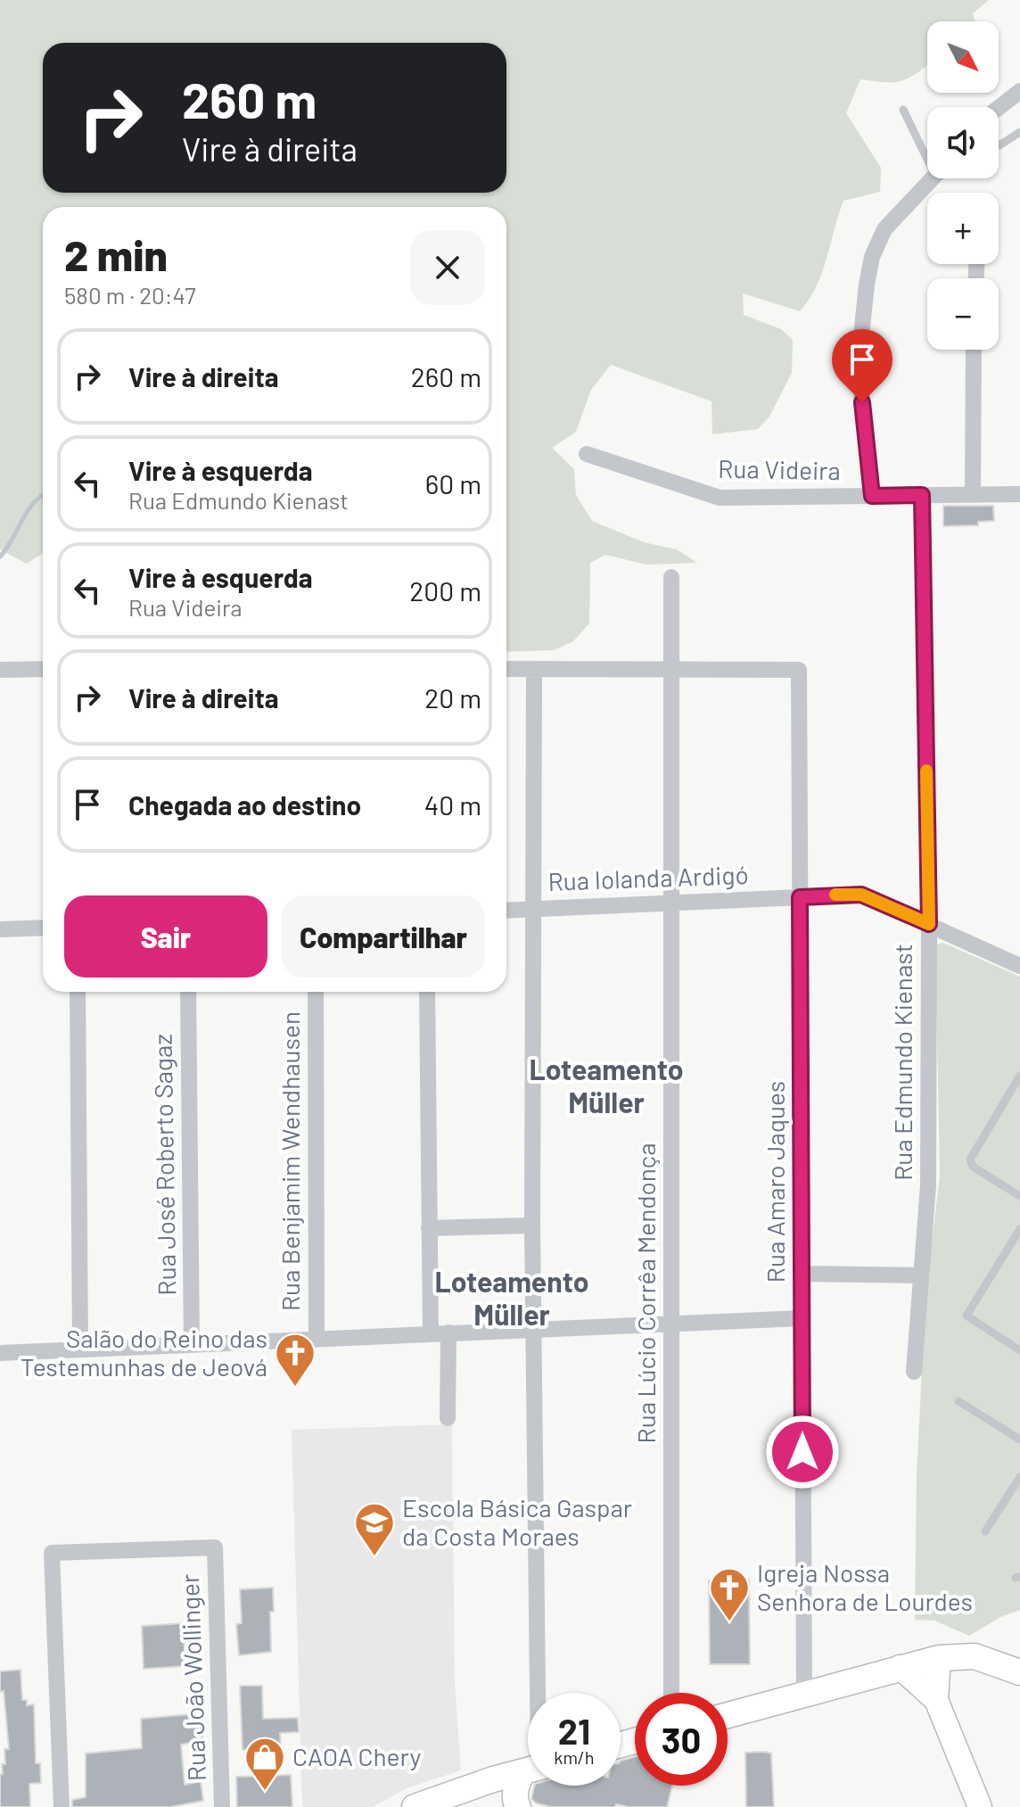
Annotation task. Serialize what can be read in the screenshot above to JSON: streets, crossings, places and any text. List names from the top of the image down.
{
  "streets": {
    "street": [
      "Rua Videira",
      "Rua Iolanda Ardigó",
      "Rua Edmundo Kienast",
      "Rua Benjamim Wendhausen",
      "Rua José Roberto Sagaz",
      "Rua Amaro Jaques",
      "Rua Lúcio Corrêa Mendonça",
      "Rua João Wollinger"
    ]
  },
  "crossings": [
    ["Rua Videira", "Rua Edmundo Kienast"],
    ["Rua Iolanda Ardigó", "Rua Edmundo Kienast"],
    ["Rua Iolanda Ardigó", "Rua Amaro Jaques"],
    ["Rua Iolanda Ardigó", "Rua Lúcio Corrêa Mendonça"],
    ["Rua Amaro Jaques", "Rua Lúcio Corrêa Mendonça"]
  ],
  "districts": ["Loteamento Müller", "Loteamento Müller"],
  "places": {
    "church": ["Salão do Reino das Testemunhas de Jeová", "Igreja Nossa Senhora de Lourdes"],
    "school or university": ["Escola Básica Gaspar da Costa Moraes"],
    "shop": ["CAOA Chery"]
  },
  "north": "bottom right",
  "page": {
    "map_buttons": ["+", "−"],
    "turn": ["260 m", "Vire à direita"],
    "heading": ["2 min", "580 m · 20:47"],
    "list": [
      {
        "name": "Vire à direita",
        "value": "260 m"
      },
      {
        "name": "Vire à esquerda",
        "note": "Rua Edmundo Kienast",
        "value": "60 m"
      },
      {
        "name": "Vire à esquerda",
        "note": "Rua Videira",
        "value": "200 m"
      },
      {
        "name": "Vire à direita",
        "value": "20 m"
      },
      {
        "name": "Chegada ao destino",
        "value": "40 m"
      }
    ],
    "buttons": ["Sair", "Compartilhar"],
    "speed": "21 km/h",
    "limit": "30"
  }
}
